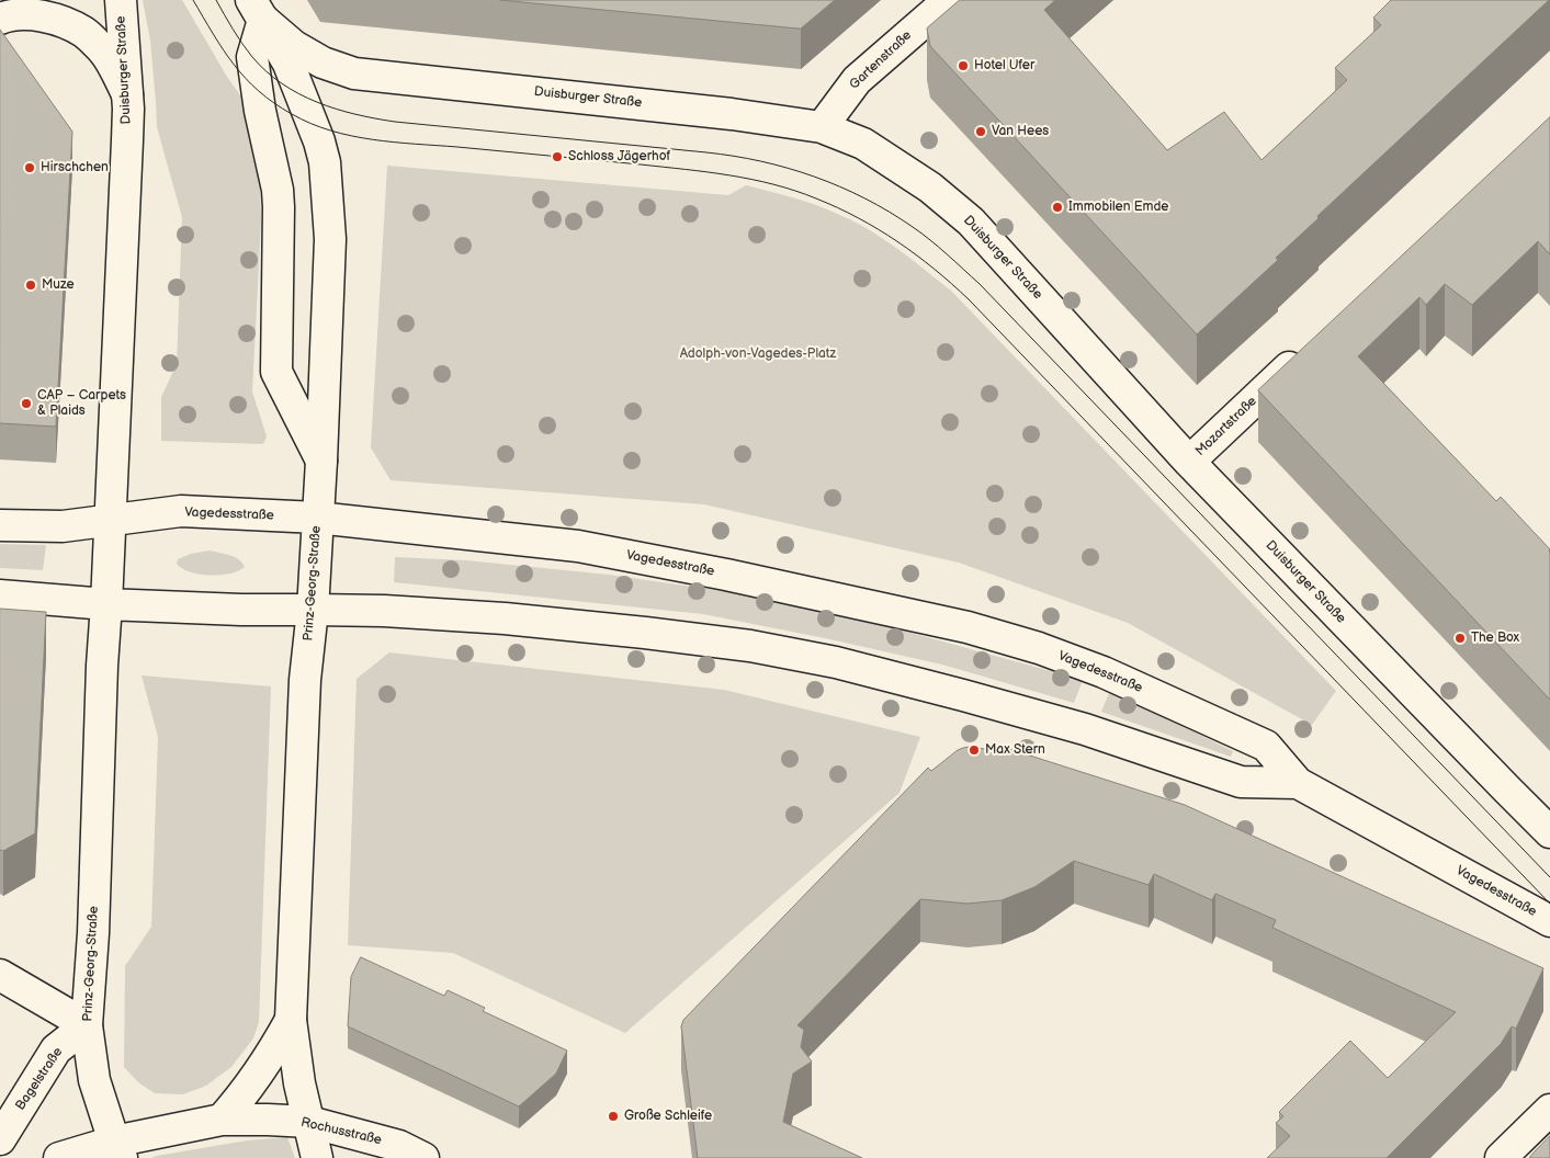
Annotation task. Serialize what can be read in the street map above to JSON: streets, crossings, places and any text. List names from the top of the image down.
{
  "streets": {
    "street": [
      "Gartenstraße",
      "Duisburger Straße",
      "Mozartstraße",
      "Vagedesstraße",
      "Prinz-Georg-Straße",
      "Bagelstraße",
      "Rochusstraße"
    ]
  },
  "crossings": [
    ["Gartenstraße", "Duisburger Straße"],
    ["Duisburger Straße", "Mozartstraße"],
    ["Duisburger Straße", "Prinz-Georg-Straße"],
    ["Vagedesstraße", "Prinz-Georg-Straße"],
    ["Prinz-Georg-Straße", "Bagelstraße"],
    ["Prinz-Georg-Straße", "Rochusstraße"]
  ],
  "parks": ["Adolph-von-Vagedes-Platz"],
  "places": [
    "Hotel Ufer",
    "Van Hees",
    "Schloss Jägerhof",
    "Hirschchen",
    "Immobilen Emde",
    "Muze",
    "CAP – Carpets & Plaids",
    "The Box",
    "Max Stern",
    "Große Schleife"
  ]
}
